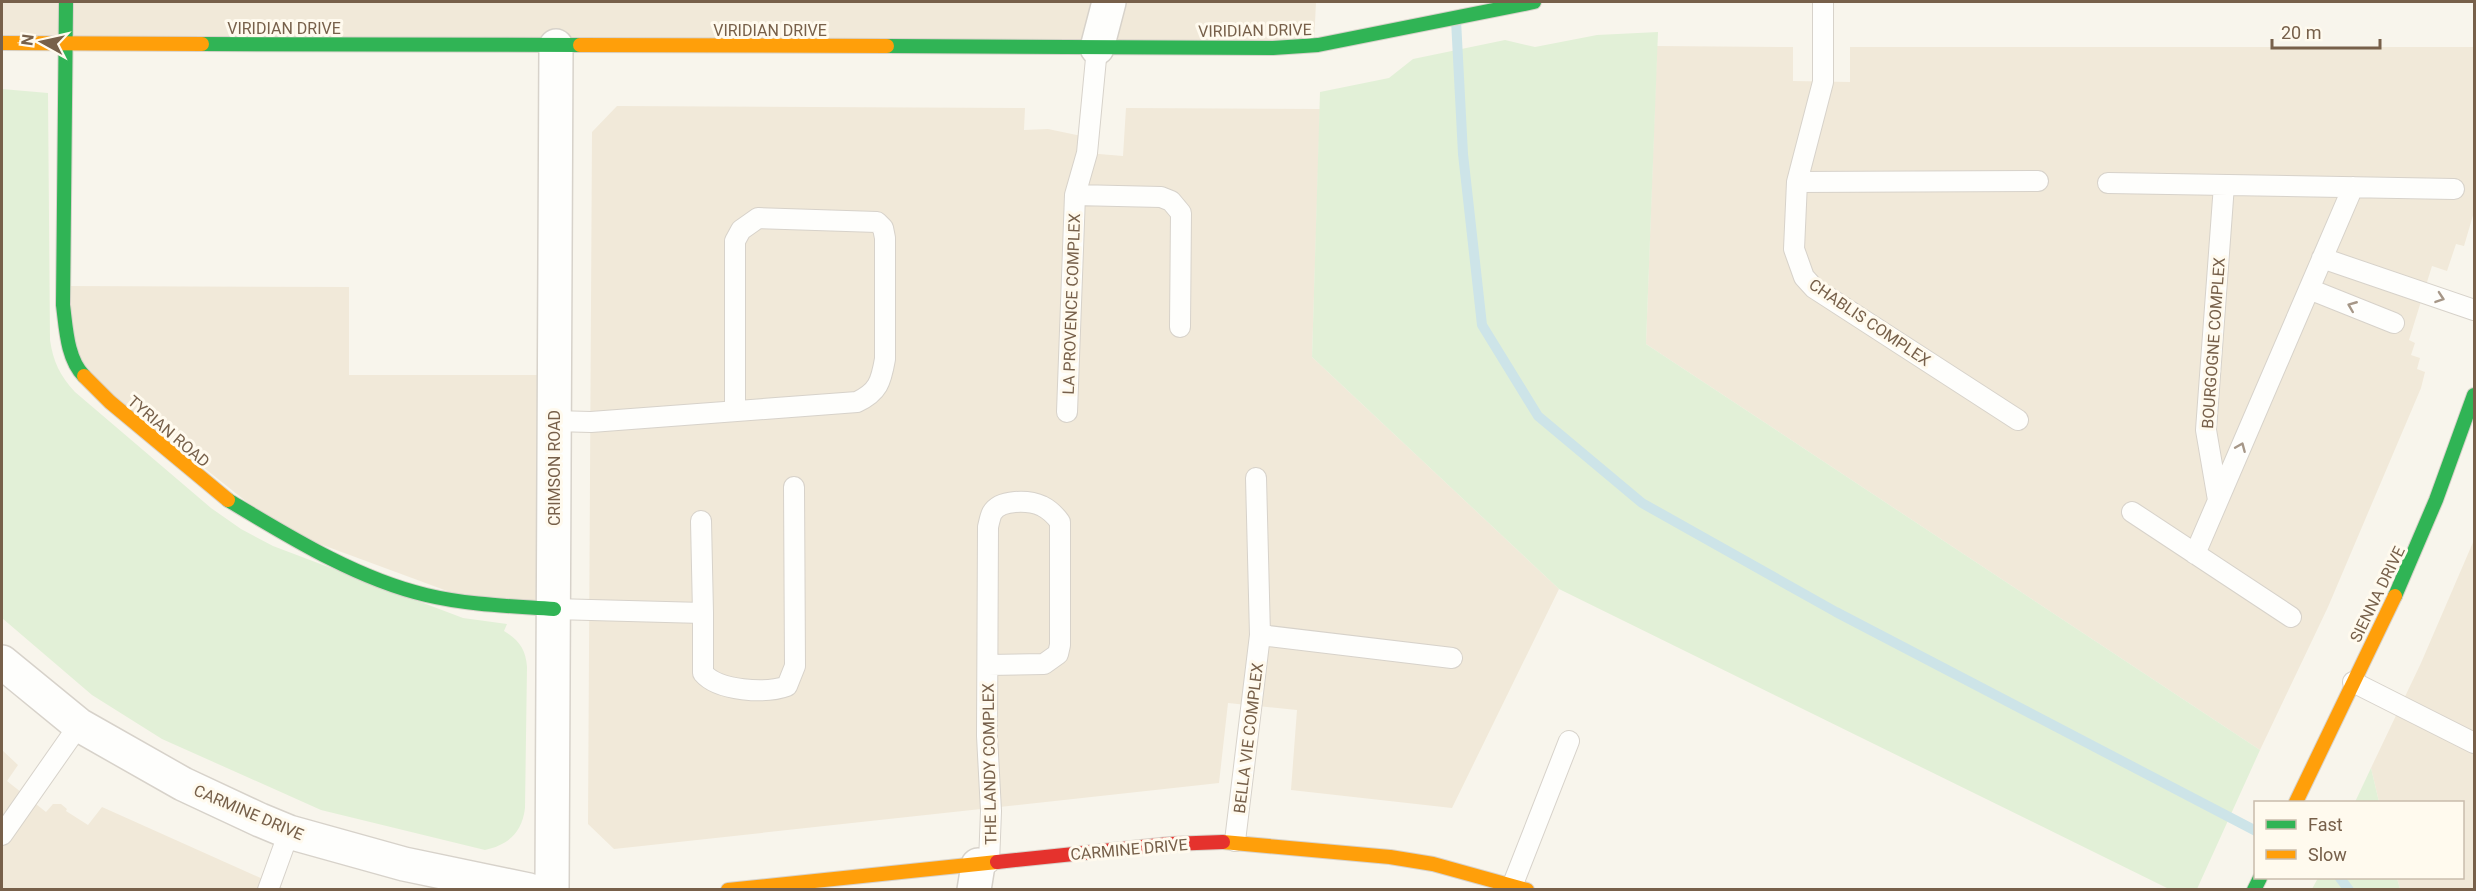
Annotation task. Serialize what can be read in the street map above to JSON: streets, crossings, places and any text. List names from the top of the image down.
{
  "streets": {
    "street": [
      "VIRIDIAN DRIVE",
      "TYRIAN ROAD",
      "CRIMSON ROAD",
      "SIENNA DRIVE",
      "CARMINE DRIVE"
    ],
    "lane": [
      "LA PROVENCE COMPLEX",
      "CHABLIS COMPLEX",
      "BOURGOGNE COMPLEX",
      "BELLA VIE COMPLEX",
      "THE LANDY COMPLEX"
    ]
  },
  "crossings": [
    ["VIRIDIAN DRIVE", "LA PROVENCE COMPLEX"],
    ["VIRIDIAN DRIVE", "TYRIAN ROAD"],
    ["VIRIDIAN DRIVE", "CRIMSON ROAD"],
    ["TYRIAN ROAD", "CRIMSON ROAD"],
    ["BELLA VIE COMPLEX", "CARMINE DRIVE"],
    ["THE LANDY COMPLEX", "CARMINE DRIVE"]
  ],
  "legend": ["Fast", "Slow"],
  "scale_bar": "20 m",
  "north": "left"
}
